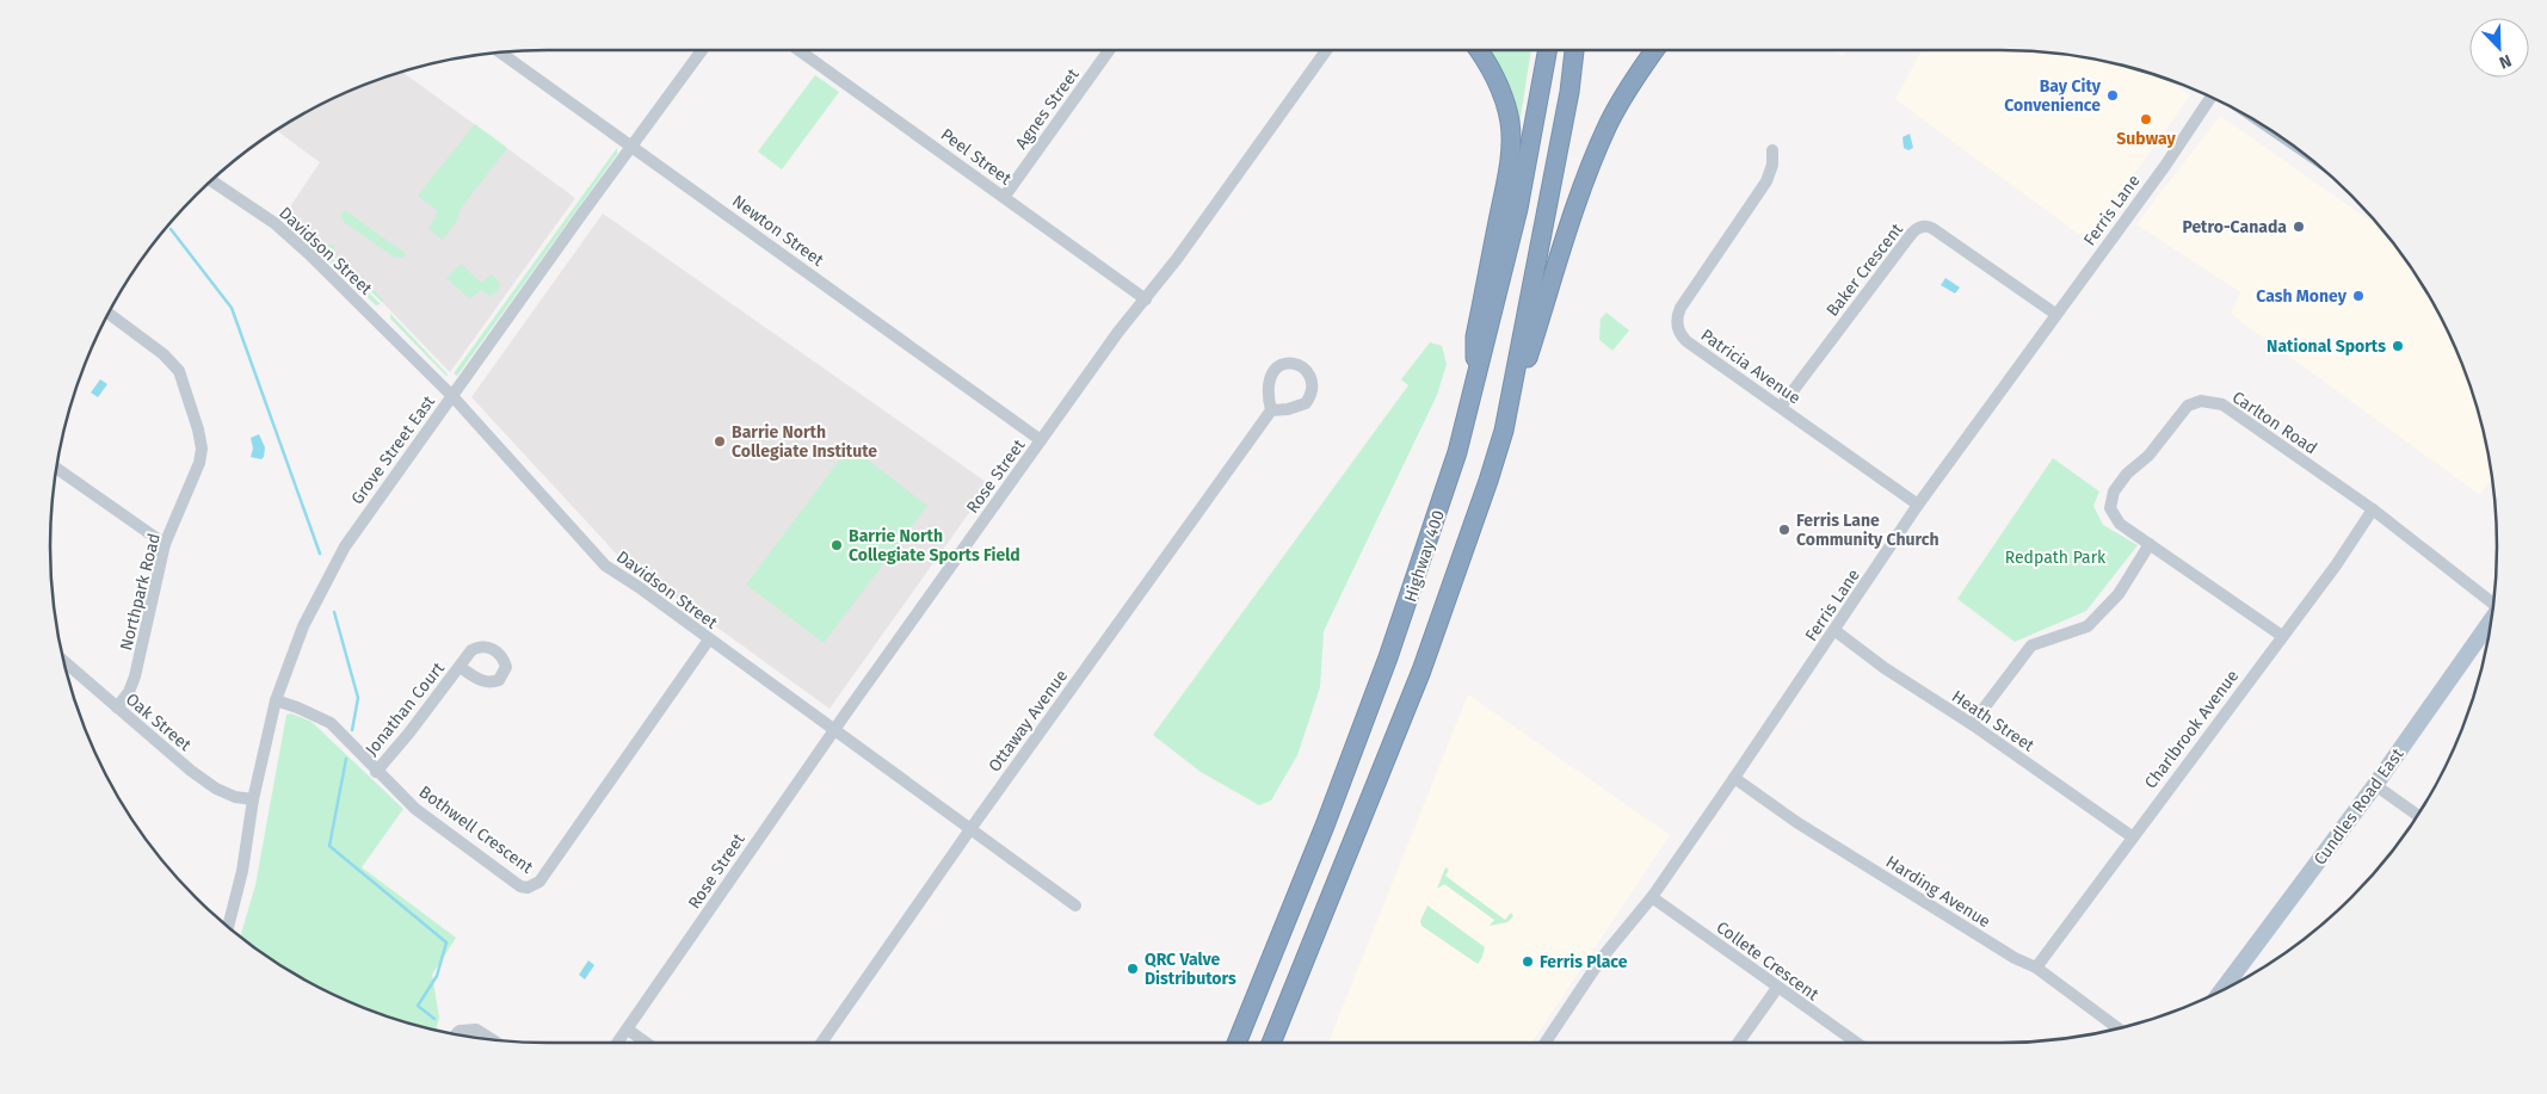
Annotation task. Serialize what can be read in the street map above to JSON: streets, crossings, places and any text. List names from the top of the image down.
{
  "streets": {
    "highway": ["Highway 400"],
    "main road": ["Cundles Road East"],
    "street": [
      "Agnes Street",
      "Peel Street",
      "Ferris Lane",
      "Newton Street",
      "Davidson Street",
      "Baker Crescent",
      "Patricia Avenue",
      "Carlton Road",
      "Grove Street East",
      "Rose Street",
      "Northpark Road",
      "Jonathan Court",
      "Ottaway Avenue",
      "Heath Street",
      "Oak Street",
      "Charlbrook Avenue",
      "Bothwell Crescent",
      "Harding Avenue",
      "Collete Crescent"
    ]
  },
  "crossings": [
    ["Agnes Street", "Peel Street"],
    ["Peel Street", "Rose Street"],
    ["Ferris Lane", "Baker Crescent"],
    ["Ferris Lane", "Patricia Avenue"],
    ["Ferris Lane", "Heath Street"],
    ["Ferris Lane", "Harding Avenue"],
    ["Ferris Lane", "Collete Crescent"],
    ["Newton Street", "Grove Street East"],
    ["Newton Street", "Rose Street"],
    ["Davidson Street", "Grove Street East"],
    ["Davidson Street", "Rose Street"],
    ["Davidson Street", "Ottaway Avenue"],
    ["Davidson Street", "Bothwell Crescent"],
    ["Baker Crescent", "Patricia Avenue"],
    ["Carlton Road", "Charlbrook Avenue"],
    ["Grove Street East", "Oak Street"],
    ["Grove Street East", "Bothwell Crescent"],
    ["Northpark Road", "Oak Street"],
    ["Jonathan Court", "Bothwell Crescent"],
    ["Heath Street", "Charlbrook Avenue"],
    ["Charlbrook Avenue", "Harding Avenue"]
  ],
  "parks": ["Redpath Park"],
  "places": [
    "Bay City Convenience",
    "Subway",
    "Petro-Canada",
    "Cash Money",
    "National Sports",
    "Barrie North Collegiate Institute",
    "Ferris Lane Community Church",
    "Barrie North Collegiate Sports Field",
    "Ferris Place",
    "QRC Valve Distributors"
  ],
  "north": "bottom right"
}
